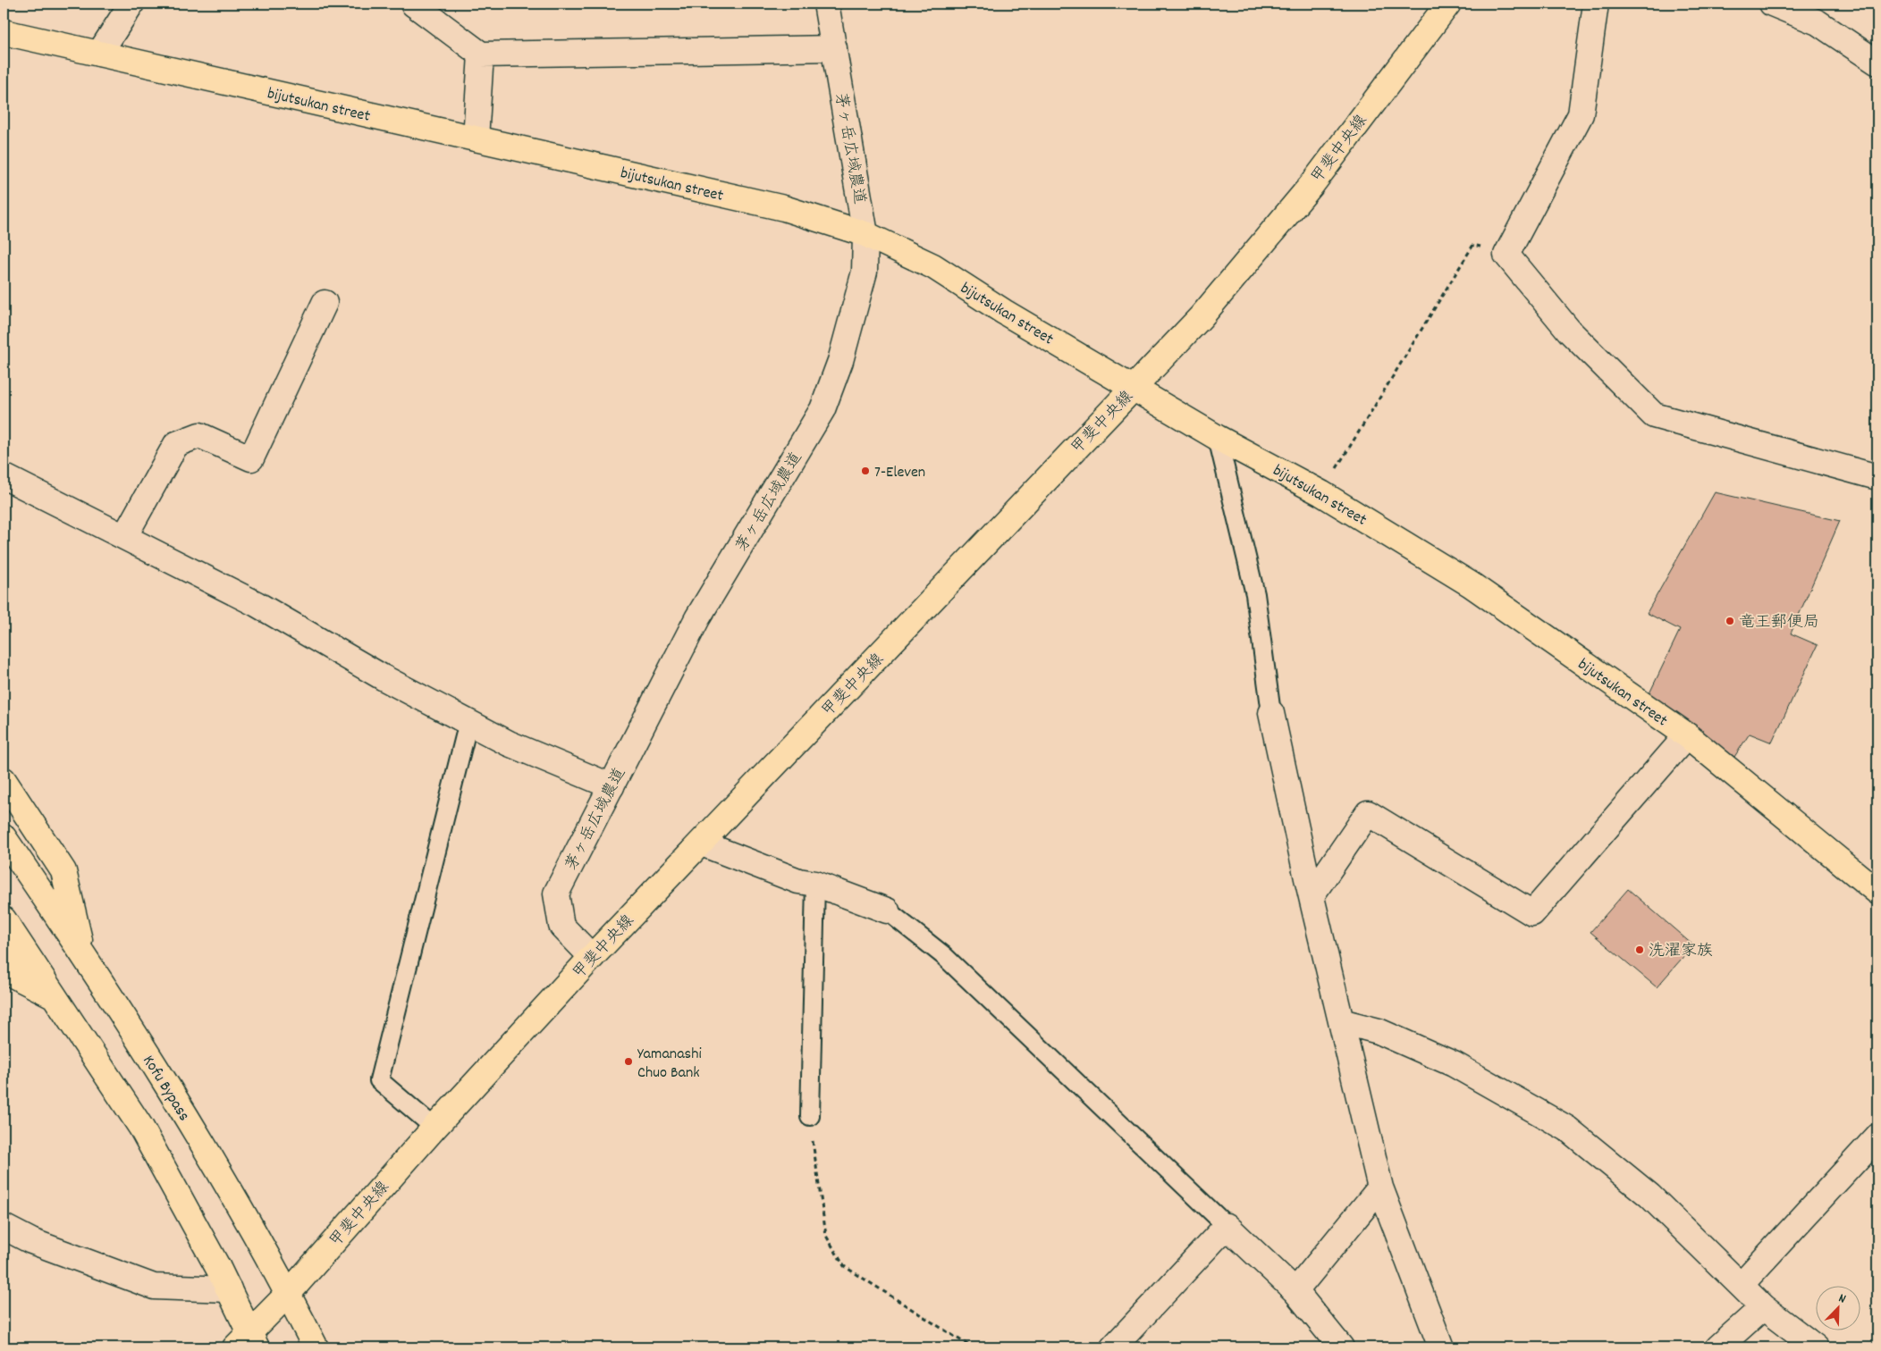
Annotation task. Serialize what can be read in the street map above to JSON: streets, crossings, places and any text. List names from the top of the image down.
{
  "streets": {
    "main road": ["bijutsukan street", "甲斐中央線", "Kofu Bypass"],
    "street": ["茅ヶ岳広域農道"]
  },
  "crossings": [
    ["bijutsukan street", "茅ヶ岳広域農道"],
    ["bijutsukan street", "甲斐中央線"],
    ["茅ヶ岳広域農道", "甲斐中央線"],
    ["甲斐中央線", "Kofu Bypass"]
  ],
  "places": [
    "7-Eleven",
    "竜王郵便局",
    "洗濯家族",
    "Yamanashi Chuo Bank"
  ],
  "north": "top right"
}
